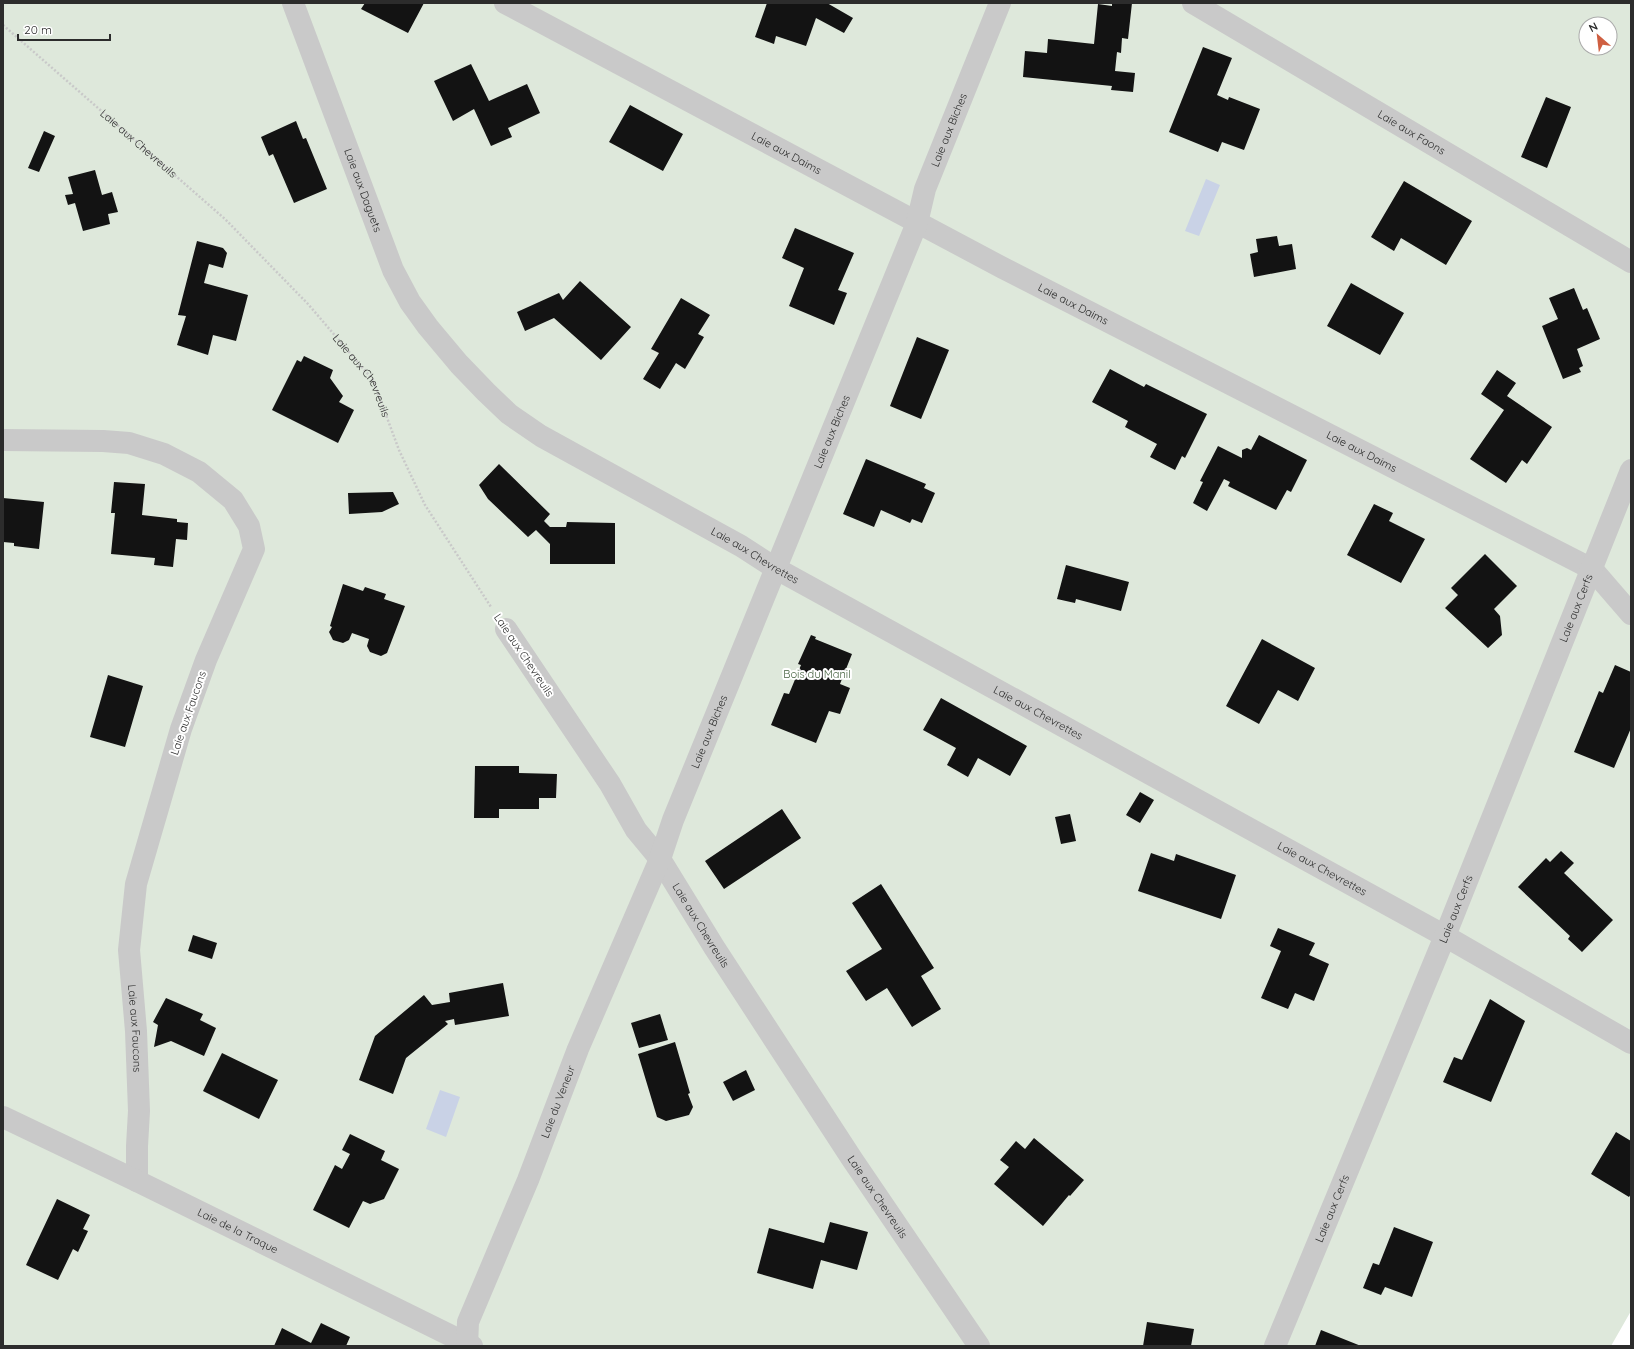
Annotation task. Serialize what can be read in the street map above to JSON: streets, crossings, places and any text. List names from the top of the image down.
{
  "streets": {
    "street": [
      "Laie aux Biches",
      "Laie aux Faons",
      "Laie aux Chevreuils",
      "Laie aux Daims",
      "Laie aux Daguets",
      "Laie aux Chevrettes",
      "Laie aux Cerfs",
      "Laie aux Faucons",
      "Laie du Veneur",
      "Laie de la Traque"
    ]
  },
  "crossings": [
    ["Laie aux Biches", "Laie aux Chevreuils"],
    ["Laie aux Biches", "Laie aux Daims"],
    ["Laie aux Biches", "Laie aux Chevrettes"],
    ["Laie aux Biches", "Laie du Veneur"],
    ["Laie aux Chevreuils", "Laie du Veneur"],
    ["Laie aux Daims", "Laie aux Cerfs"],
    ["Laie aux Daguets", "Laie aux Chevrettes"],
    ["Laie aux Chevrettes", "Laie aux Cerfs"],
    ["Laie aux Faucons", "Laie de la Traque"],
    ["Laie du Veneur", "Laie de la Traque"]
  ],
  "parks": ["Bois du Manil"],
  "scale_bar": "20 m",
  "north": "top left"
}
